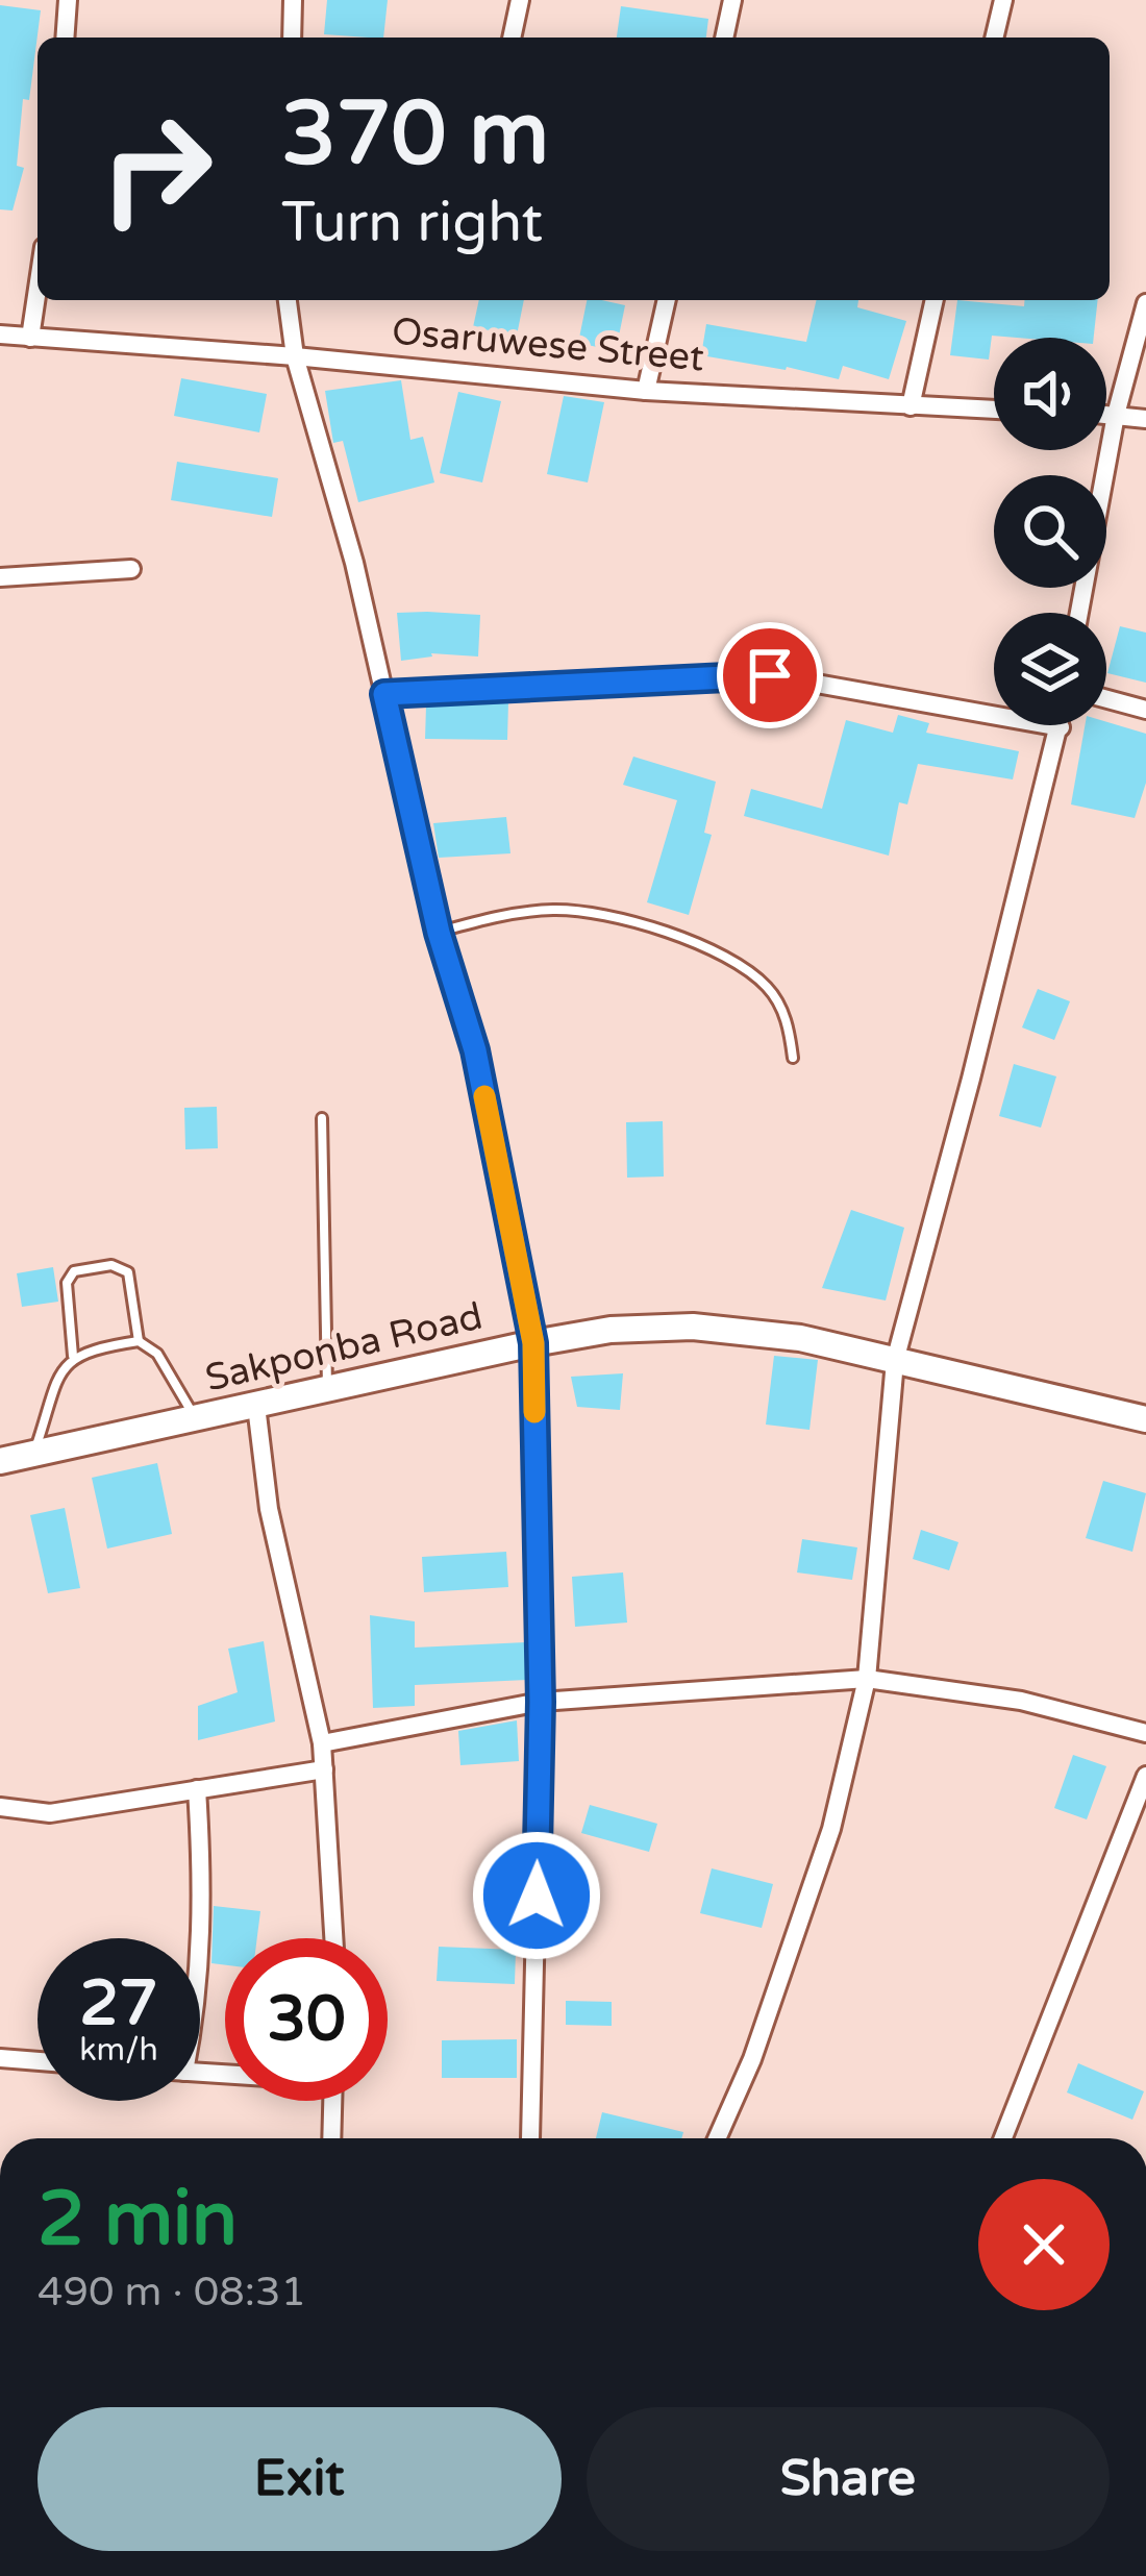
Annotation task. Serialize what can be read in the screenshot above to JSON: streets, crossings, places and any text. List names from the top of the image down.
{
  "streets": {
    "main road": ["Sakponba Road"],
    "street": ["Osaruwese Street"]
  },
  "page": {
    "turn": ["370 m", "Turn right"],
    "speed": "27 km/h",
    "limit": "30",
    "heading": ["2 min", "490 m · 08:31"],
    "buttons": ["Exit", "Share"]
  }
}
